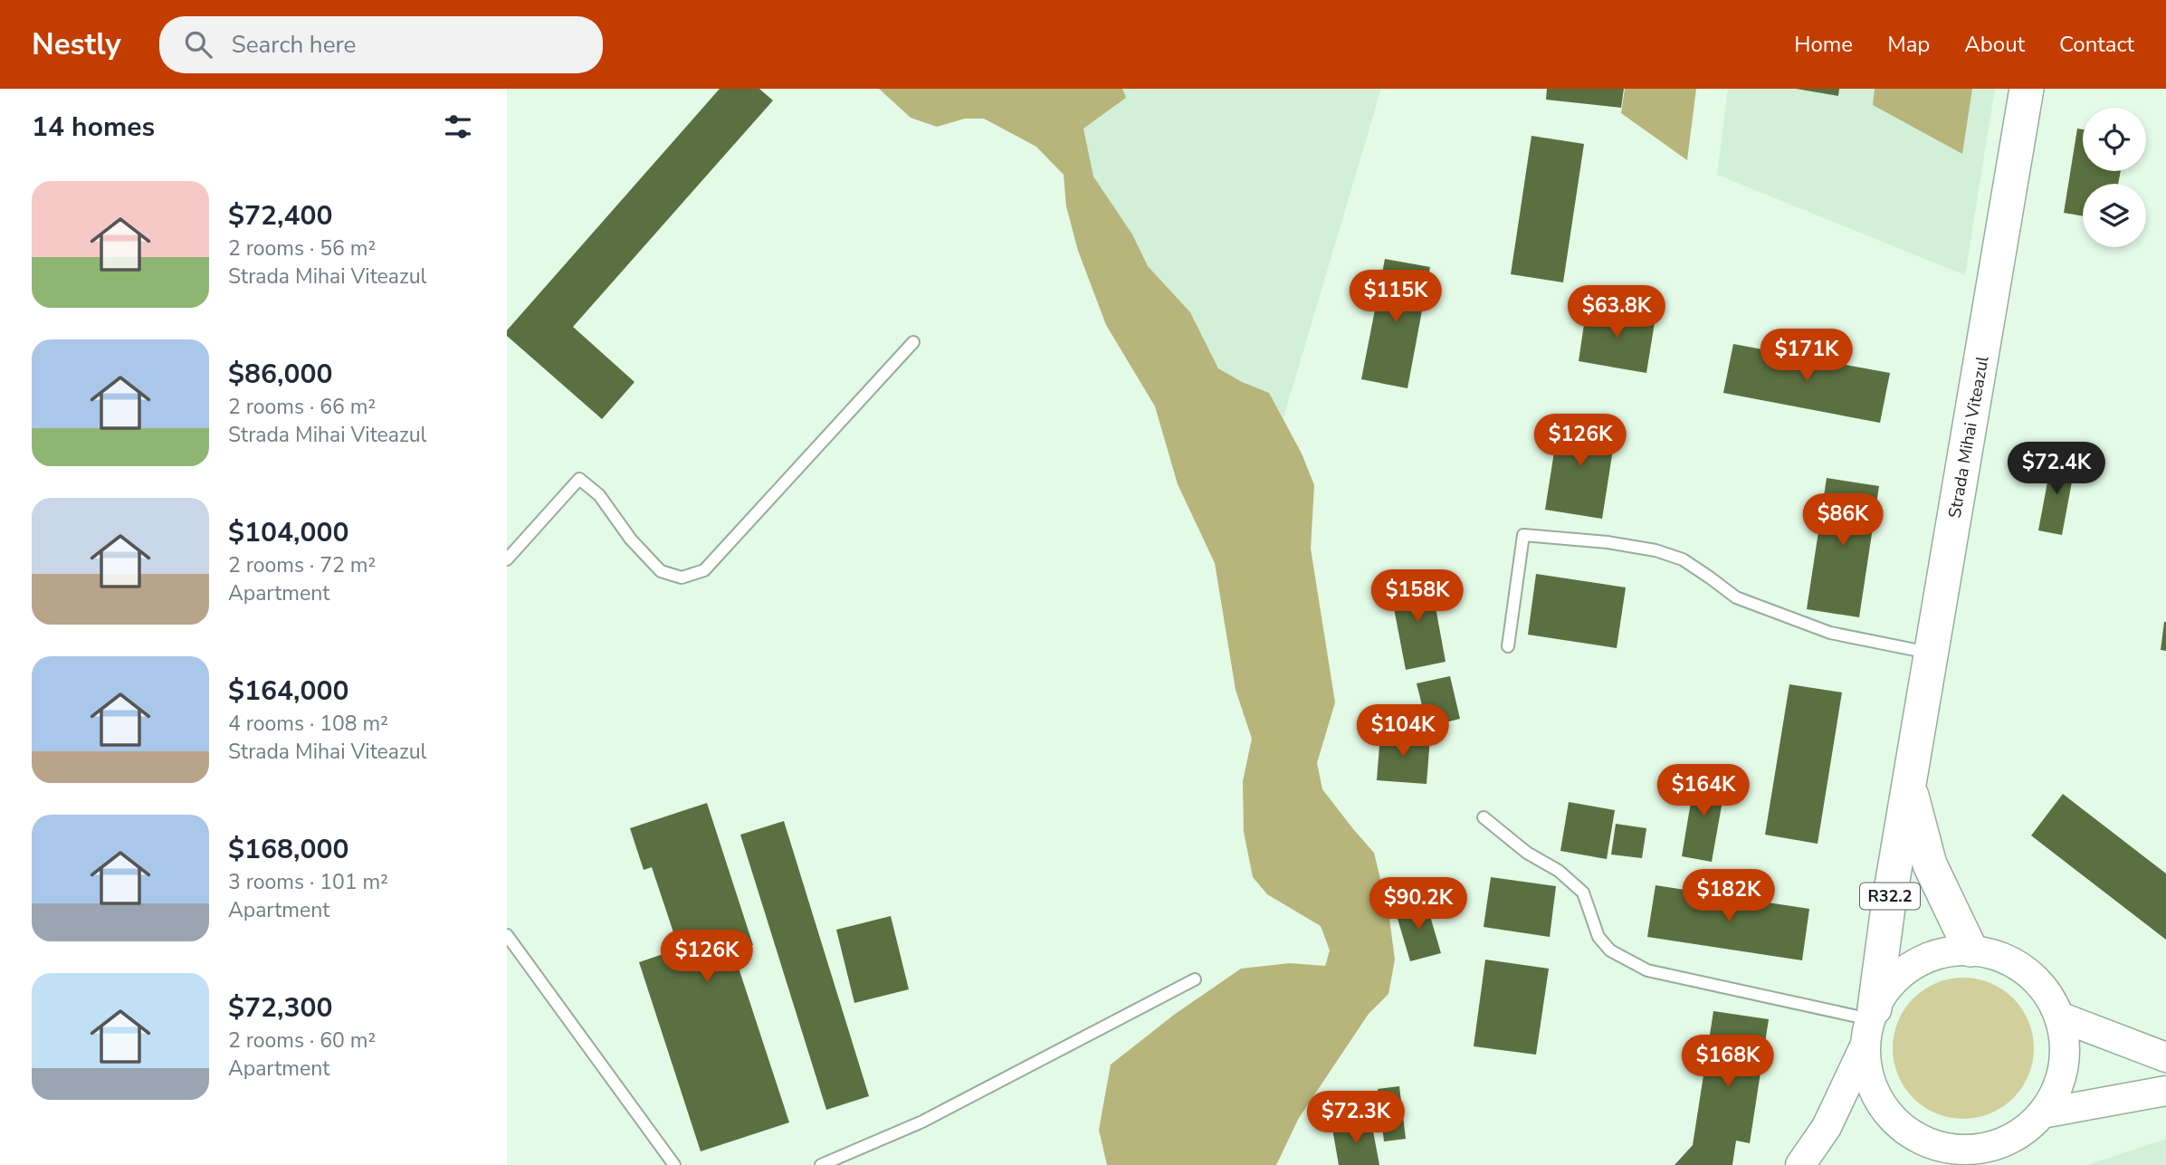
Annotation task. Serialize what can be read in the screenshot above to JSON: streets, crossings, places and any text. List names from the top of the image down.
{
  "streets": {
    "main road": ["Strada Mihai Viteazul", "R32.2"]
  },
  "page": {
    "header": "Nestly",
    "search": "Search here",
    "nav": [
      "Home",
      "Map",
      "About",
      "Contact"
    ],
    "heading": "14 homes",
    "list": [
      {
        "name": "$72,400",
        "note": "2 rooms · 56 m² · Strada Mihai Viteazul"
      },
      {
        "name": "$86,000",
        "note": "2 rooms · 66 m² · Strada Mihai Viteazul"
      },
      {
        "name": "$104,000",
        "note": "2 rooms · 72 m² · Apartment"
      },
      {
        "name": "$164,000",
        "note": "4 rooms · 108 m² · Strada Mihai Viteazul"
      },
      {
        "name": "$168,000",
        "note": "3 rooms · 101 m² · Apartment"
      },
      {
        "name": "$72,300",
        "note": "2 rooms · 60 m² · Apartment"
      }
    ],
    "price": [
      "$115K",
      "$63.8K",
      "$171K",
      "$126K",
      "$72.4K",
      "$86K",
      "$158K",
      "$104K",
      "$164K",
      "$182K",
      "$90.2K",
      "$126K",
      "$168K",
      "$72.3K"
    ]
  }
}
